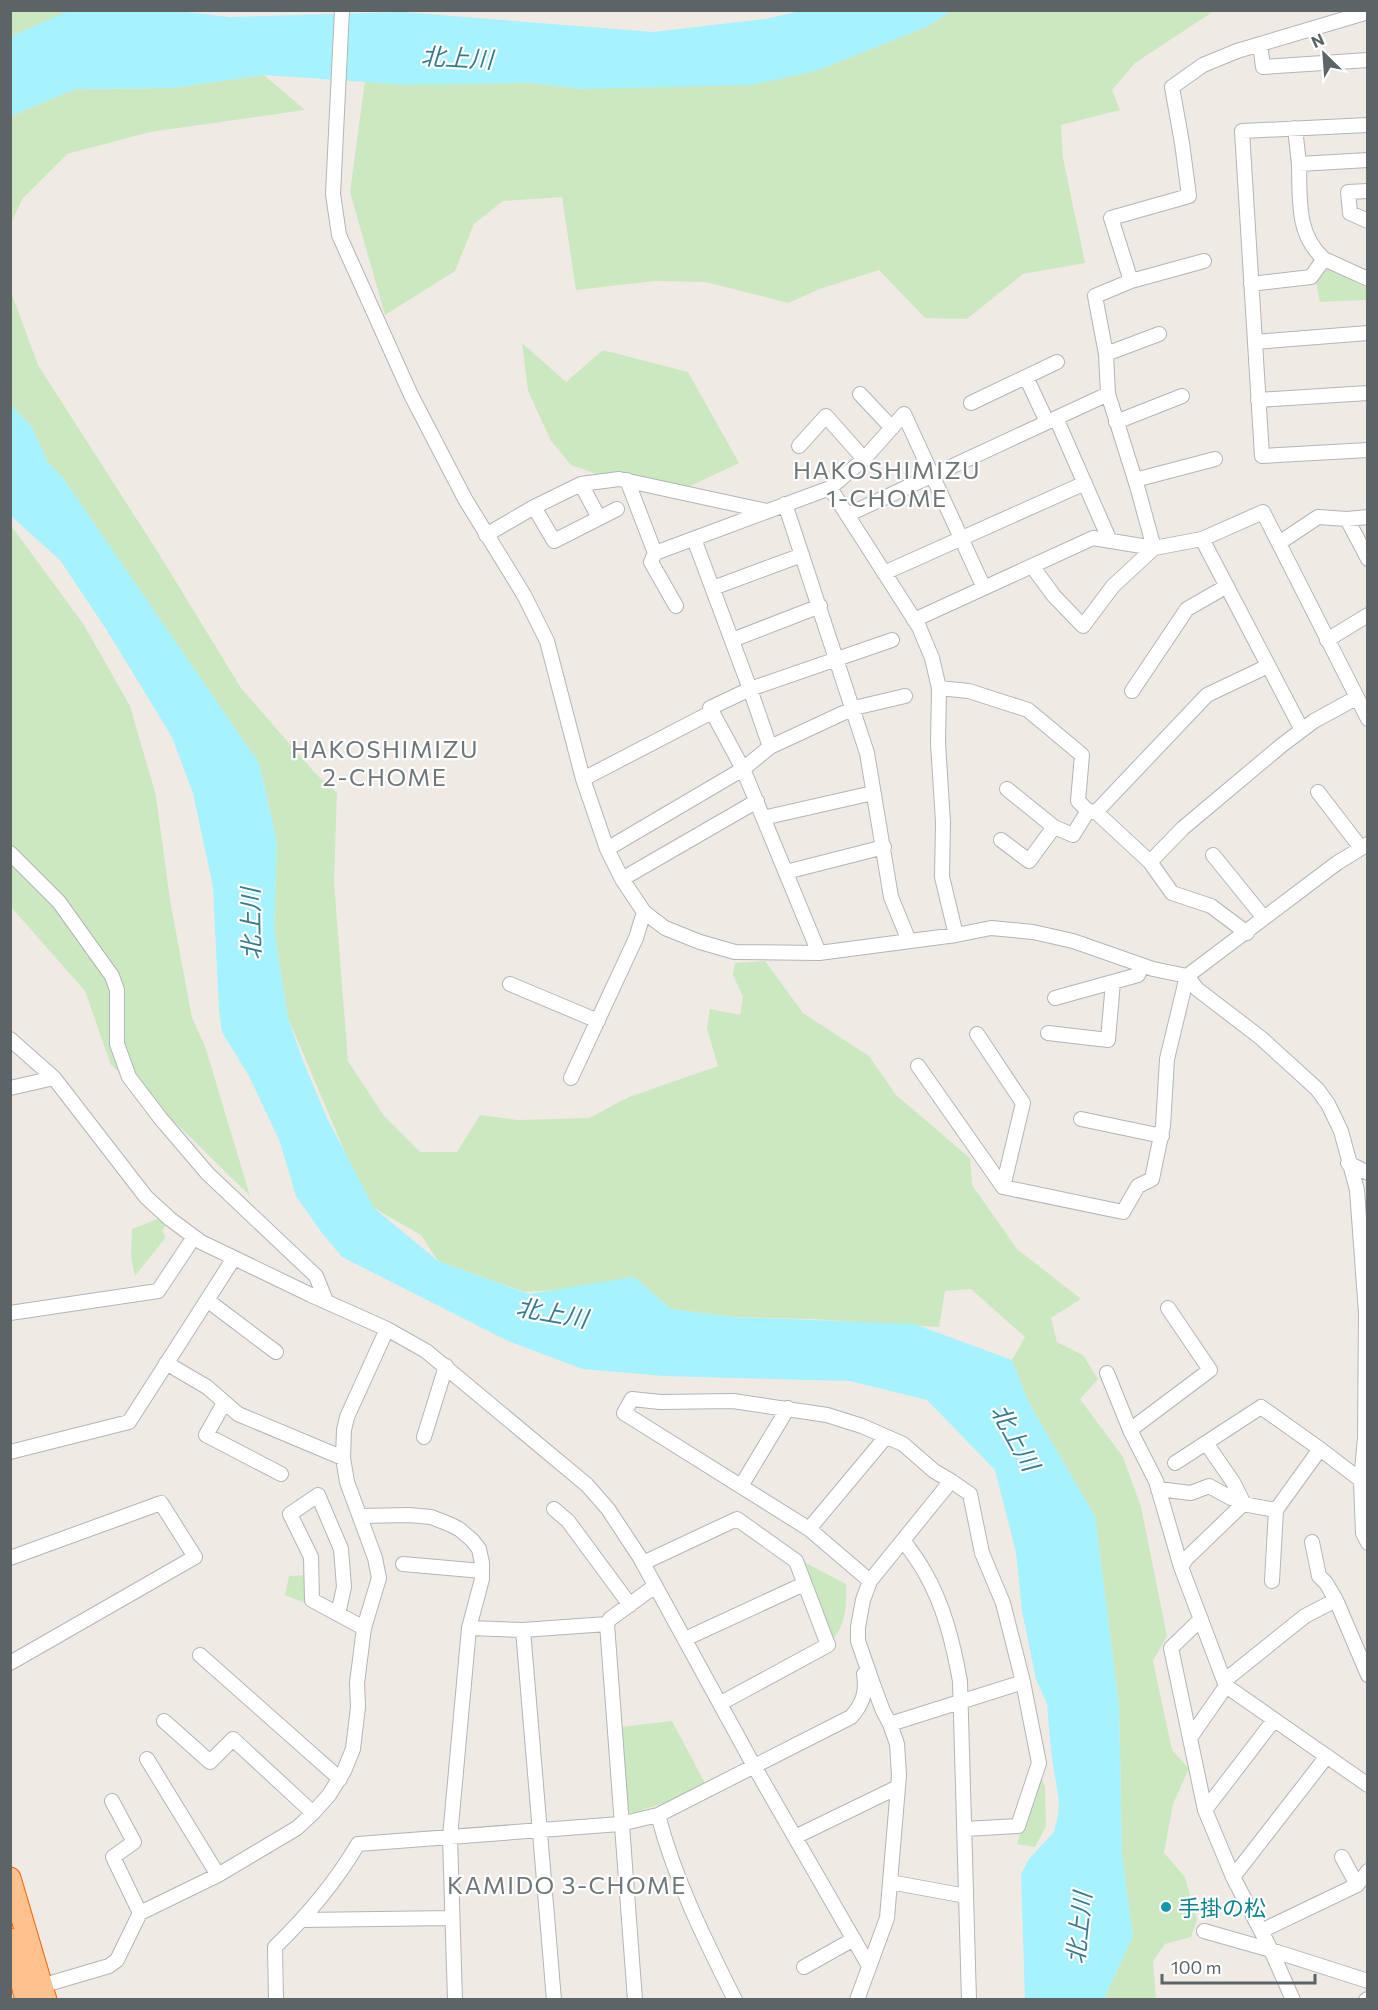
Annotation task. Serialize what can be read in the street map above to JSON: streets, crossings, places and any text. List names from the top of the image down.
{
  "districts": ["HAKOSHIMIZU 1-CHOME", "HAKOSHIMIZU 2-CHOME", "KAMIDO 3-CHOME"],
  "water": ["北上川"],
  "places": ["手掛の松"],
  "scale_bar": "100 m",
  "north": "top left"
}
